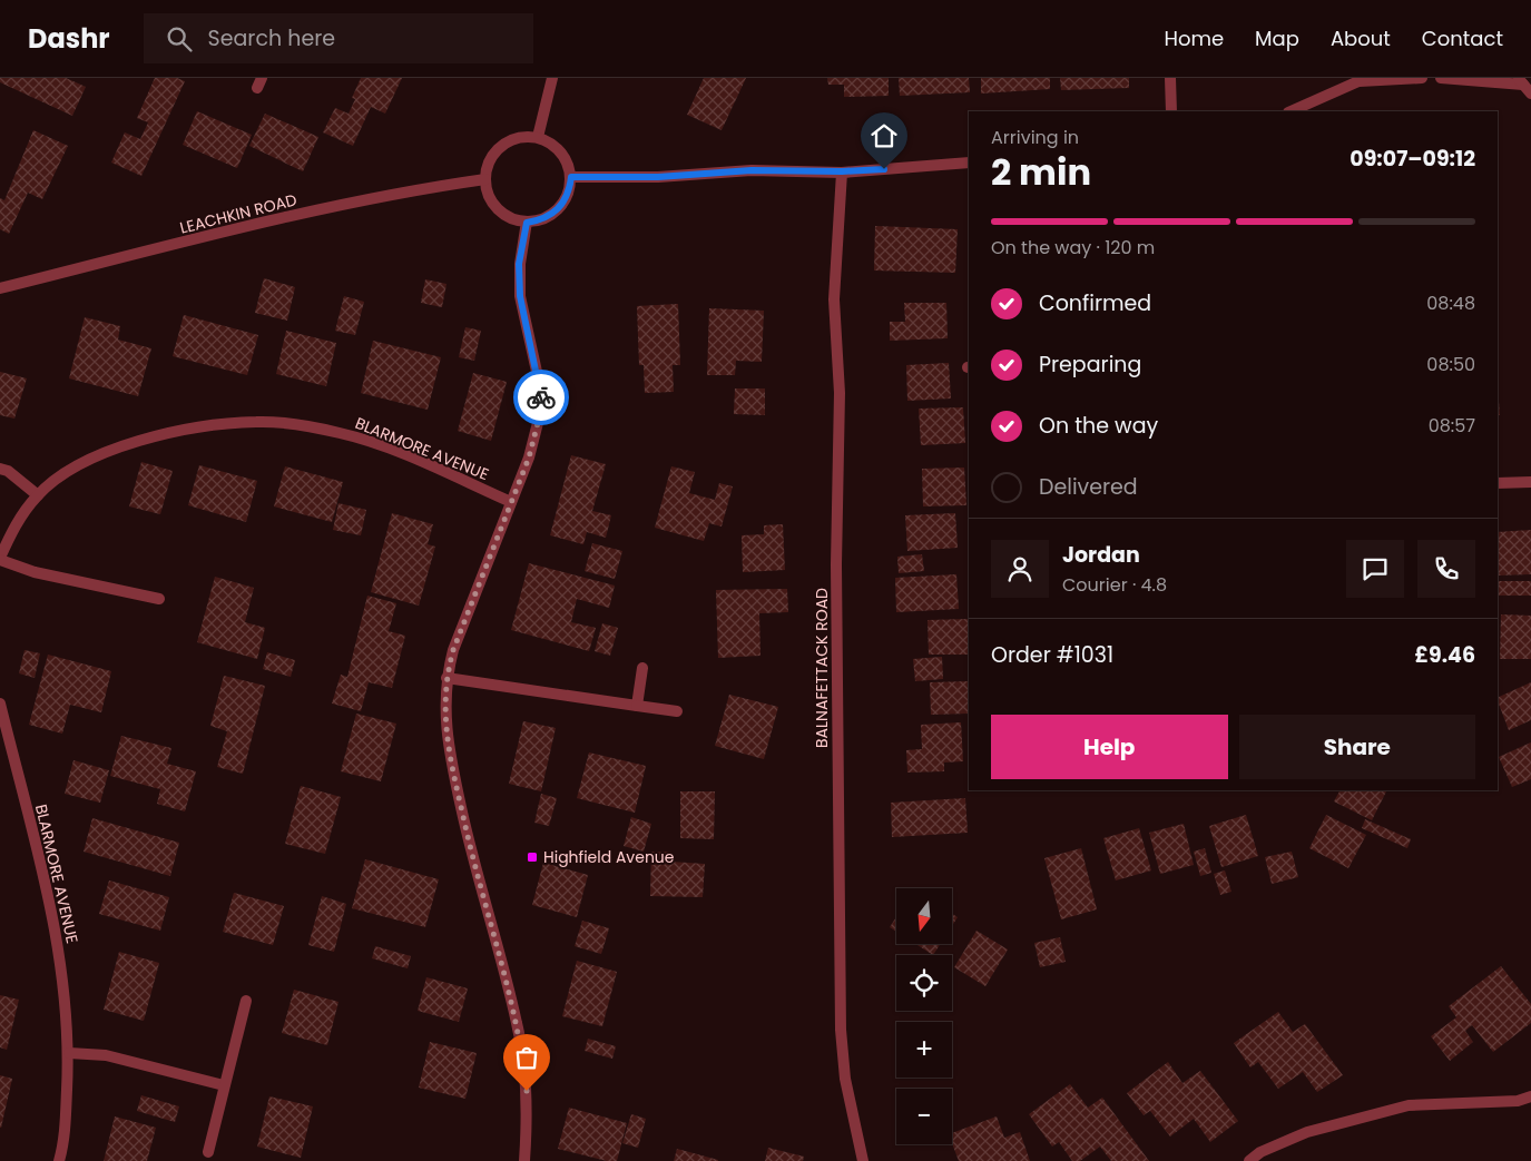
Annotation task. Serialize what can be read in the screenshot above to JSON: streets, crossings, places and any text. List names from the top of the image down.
{
  "streets": {
    "street": ["LEACHKIN ROAD", "BLARMORE AVENUE", "BALNAFETTACK ROAD"]
  },
  "places": {
    "transit": ["Highfield Avenue"]
  },
  "north": "bottom",
  "page": {
    "header": "Dashr",
    "search": "Search here",
    "nav": [
      "Home",
      "Map",
      "About",
      "Contact"
    ],
    "heading": ["2 min", "Arriving in", "09:07–09:12"],
    "panel": [
      "Jordan",
      "Courier · 4.8",
      "Order #1031",
      "£9.46"
    ],
    "bar": "On the way · 120 m",
    "list": [
      ["Confirmed", "08:48"],
      ["Preparing", "08:50"],
      ["On the way", "08:57"],
      "Delivered"
    ],
    "buttons": ["Help", "Share"],
    "map_buttons": ["+", "−"]
  }
}
